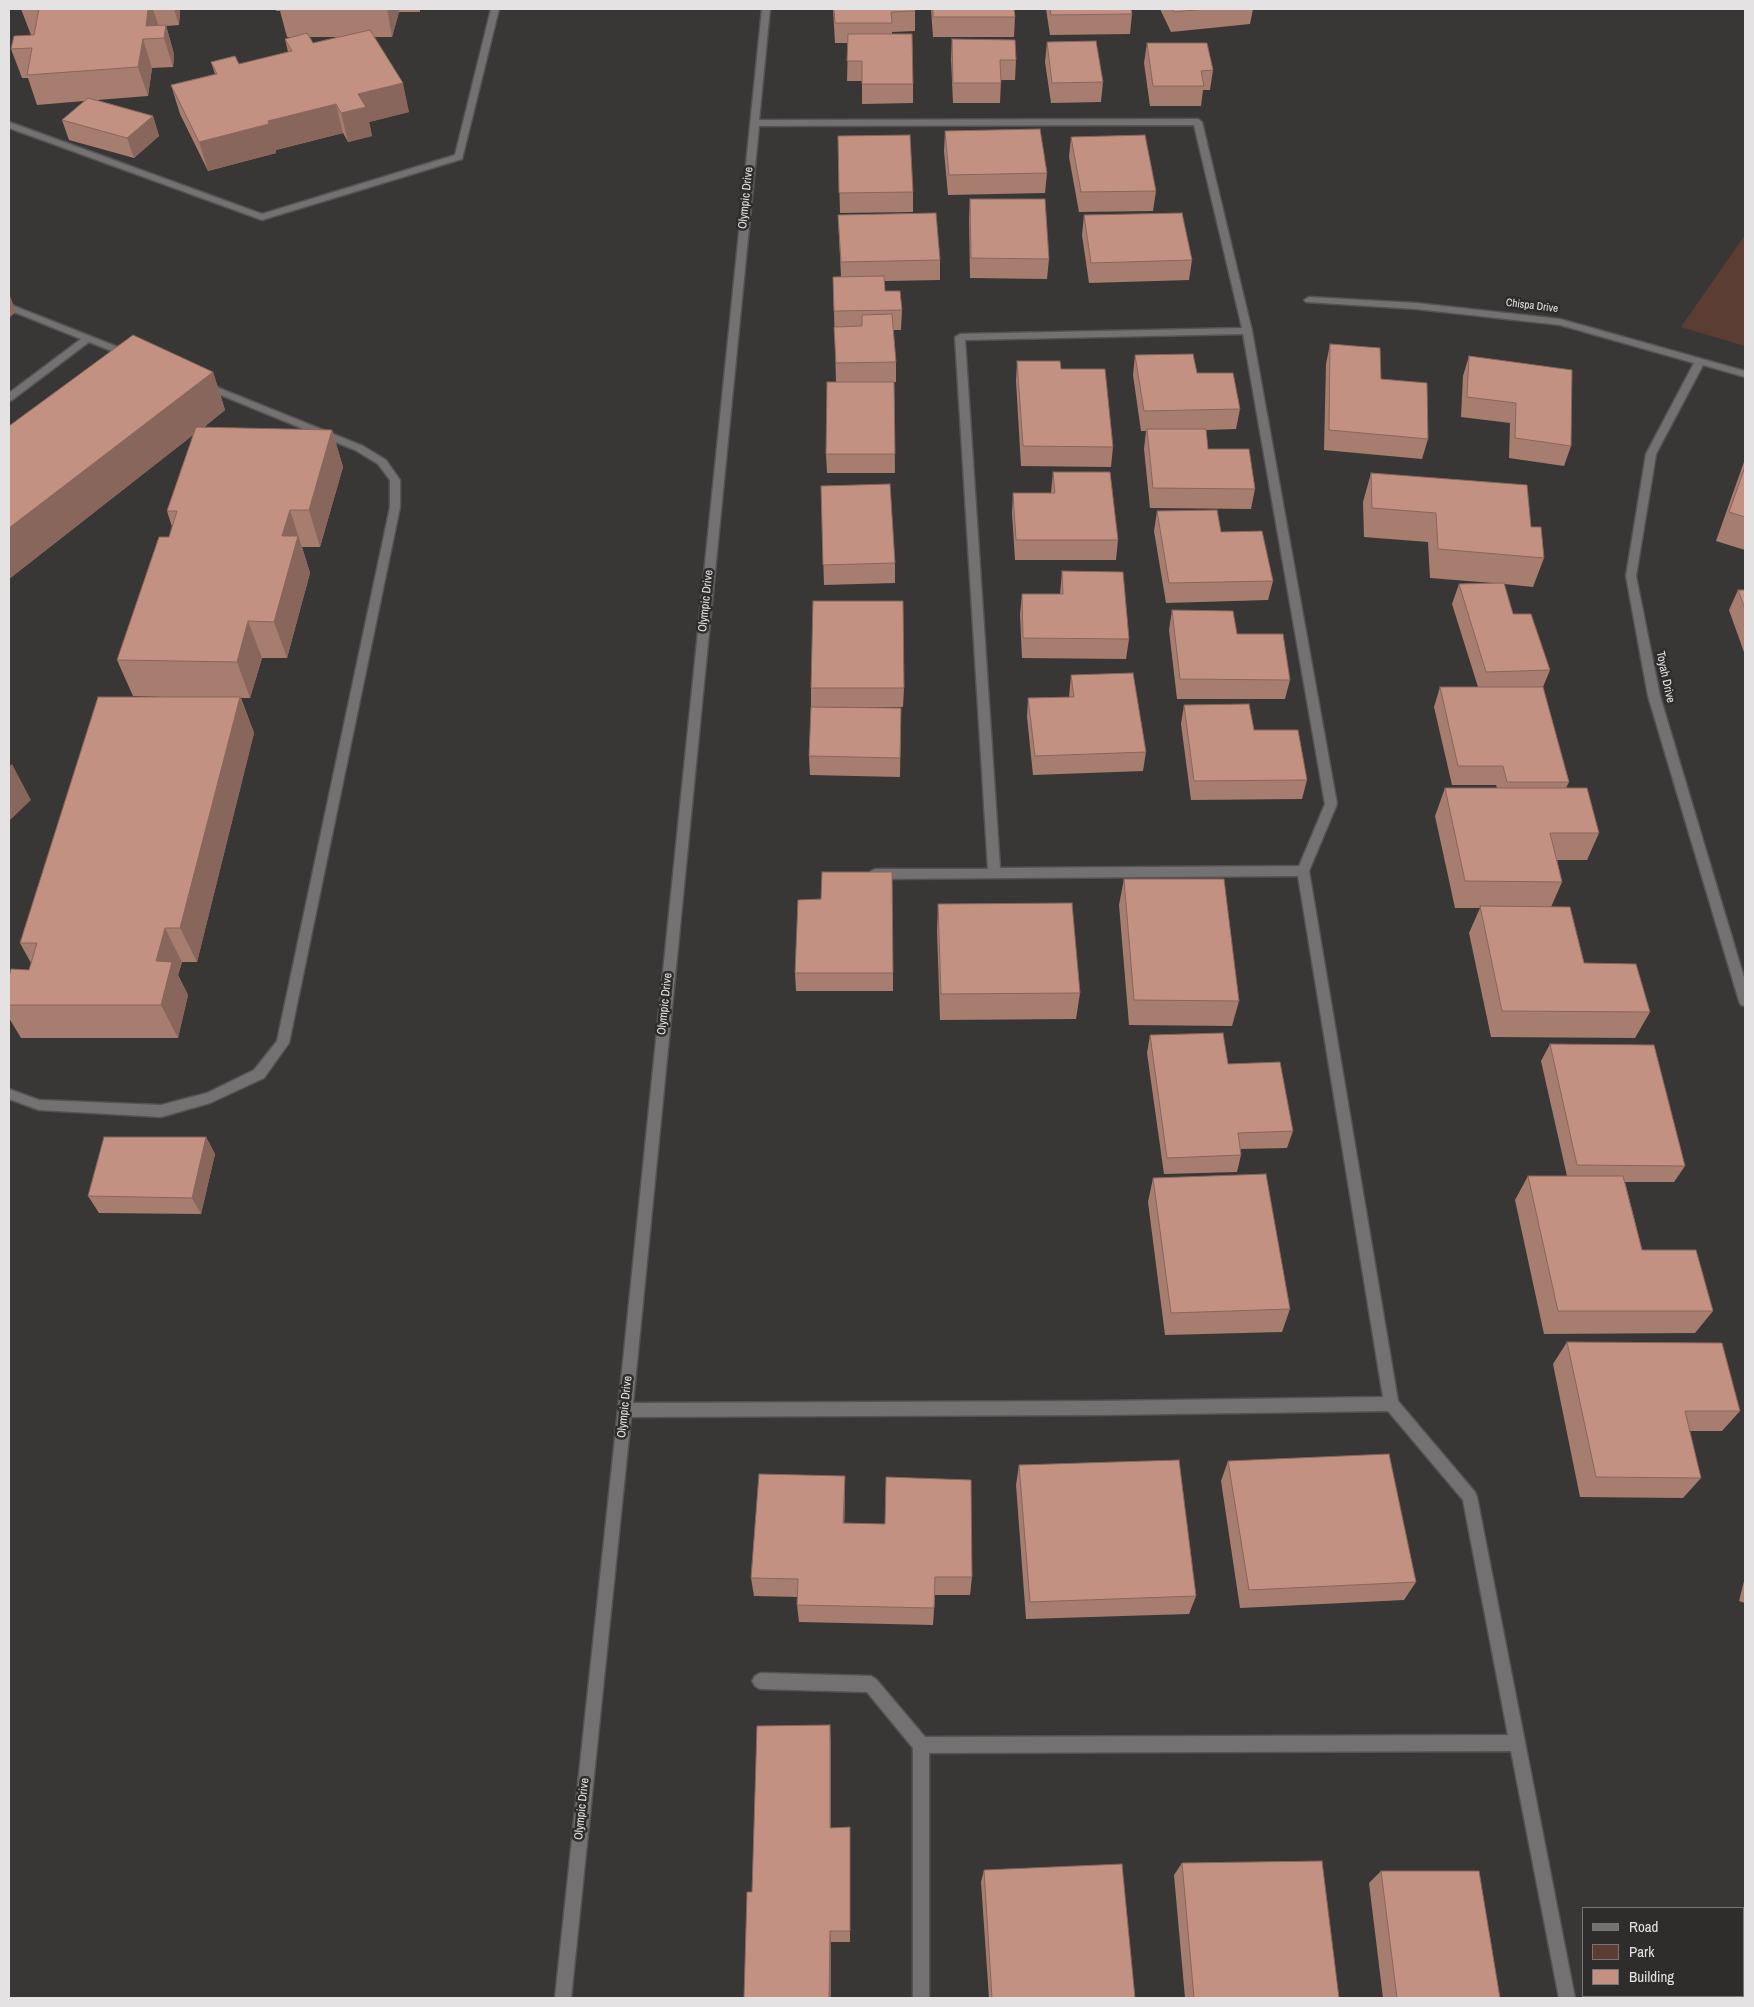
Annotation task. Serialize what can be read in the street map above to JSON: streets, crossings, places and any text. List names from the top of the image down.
{
  "streets": {
    "street": ["Olympic Drive", "Chispa Drive", "Toyah Drive"]
  },
  "crossings": [
    ["Chispa Drive", "Toyah Drive"]
  ],
  "legend": ["Road", "Park", "Building"]
}
